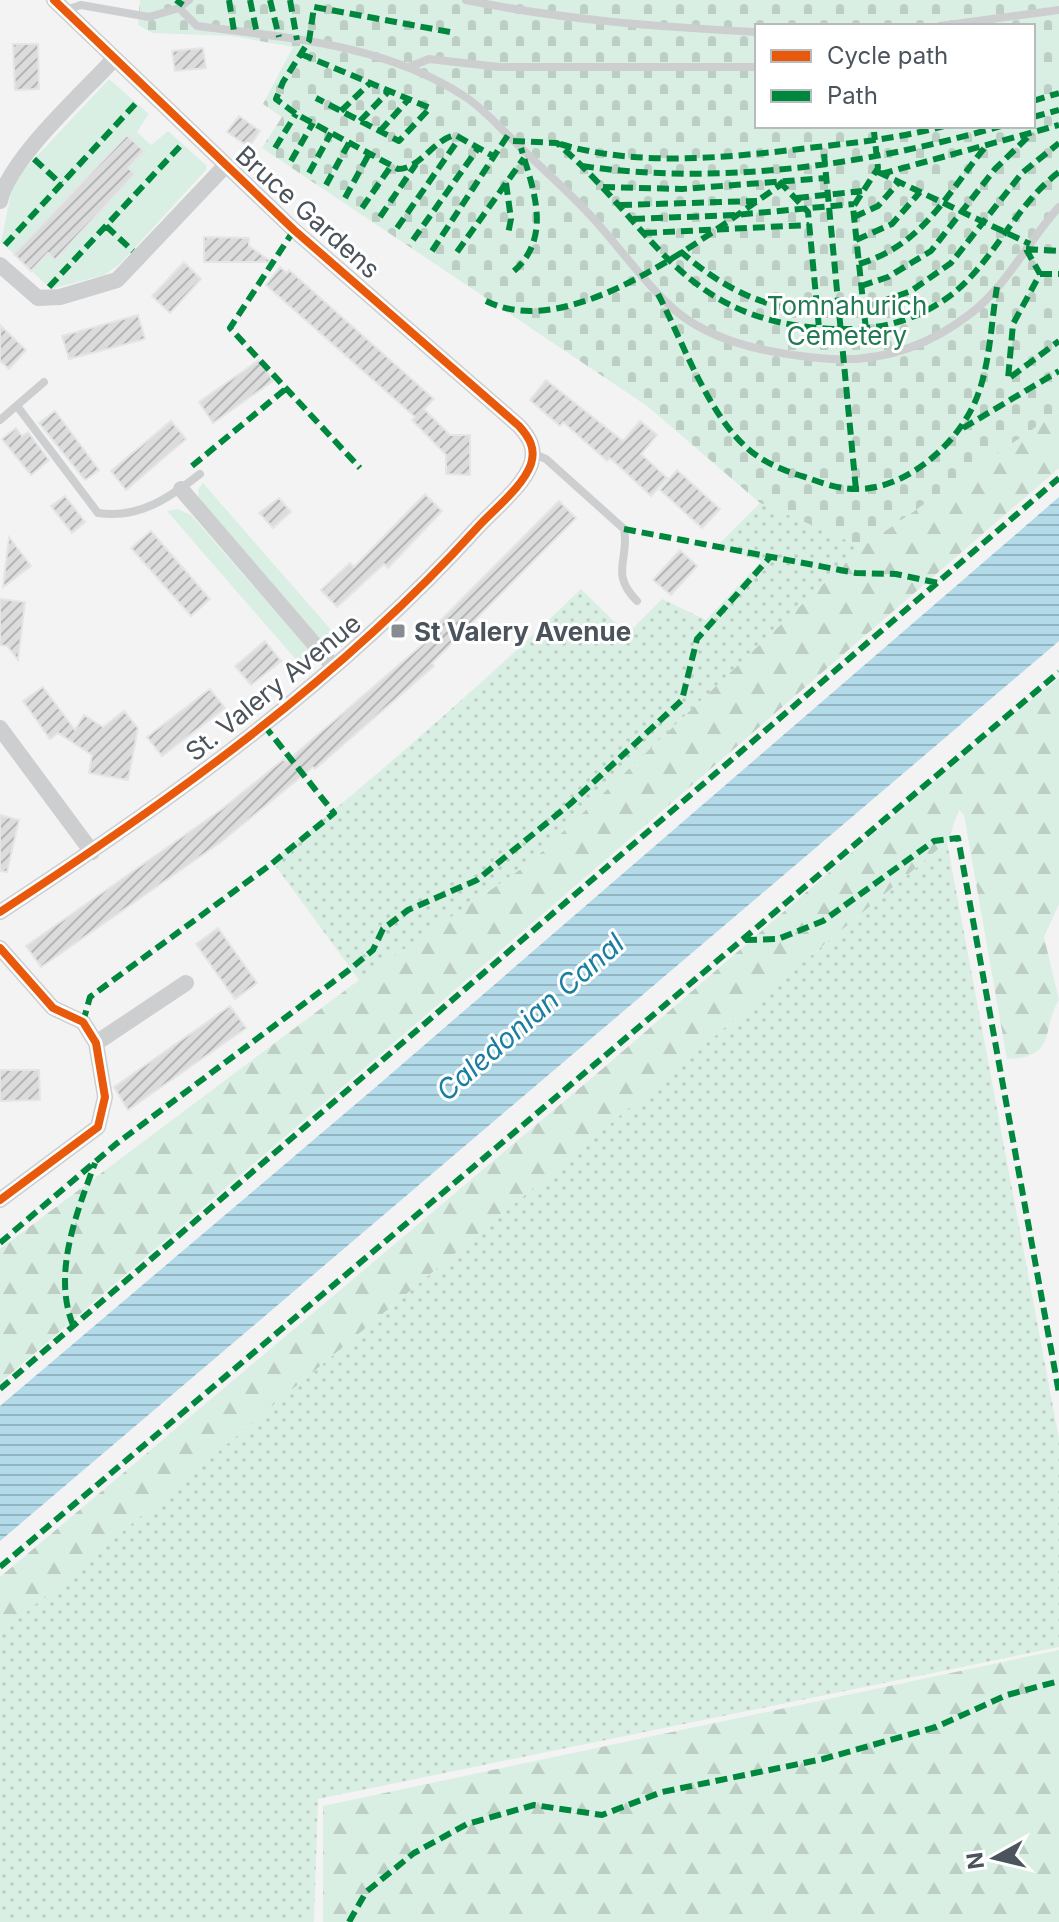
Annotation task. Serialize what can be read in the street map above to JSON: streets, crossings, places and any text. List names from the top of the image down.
{
  "streets": {
    "street": ["Bruce Gardens", "St. Valery Avenue"]
  },
  "crossings": [
    ["Bruce Gardens", "St. Valery Avenue"]
  ],
  "water": ["Caledonian Canal"],
  "parks": ["Tomnahurich Cemetery"],
  "places": {
    "transit": ["St Valery Avenue"]
  },
  "legend": ["Cycle path", "Path"],
  "north": "left"
}
